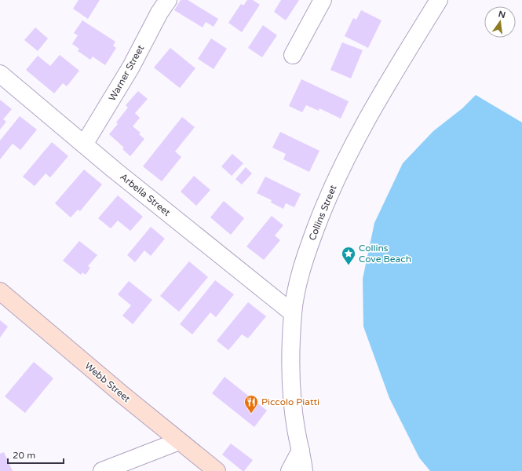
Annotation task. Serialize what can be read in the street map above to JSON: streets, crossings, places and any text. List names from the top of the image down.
{
  "streets": {
    "main road": ["Webb Street"],
    "street": ["Warner Street", "Arbella Street", "Collins Street"]
  },
  "crossings": [
    ["Warner Street", "Arbella Street"],
    ["Arbella Street", "Collins Street"]
  ],
  "places": {
    "place": ["Collins Cove Beach"],
    "restaurant": ["Piccolo Piatti"]
  },
  "scale_bar": "20 m",
  "north": "top"
}
